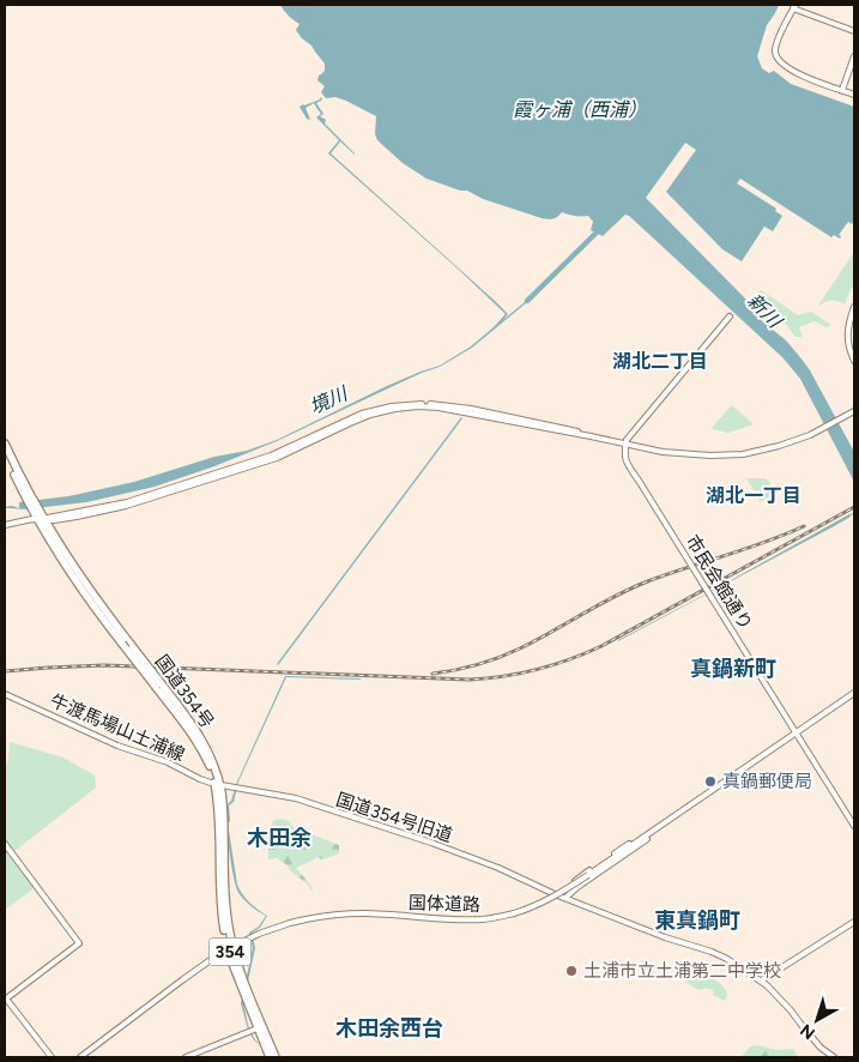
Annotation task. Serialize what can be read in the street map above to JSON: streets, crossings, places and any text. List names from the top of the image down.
{
  "streets": {
    "highway": ["国道354号", "354"],
    "street": [
      "市民会館通り",
      "牛渡馬場山土浦線",
      "国道354号旧道",
      "国体道路"
    ]
  },
  "crossings": [
    ["市民会館通り", "国体道路"],
    ["国道354号", "牛渡馬場山土浦線"],
    ["国道354号", "国道354号旧道"],
    ["牛渡馬場山土浦線", "国道354号旧道"]
  ],
  "districts": [
    "湖北二丁目",
    "湖北一丁目",
    "真鍋新町",
    "木田余",
    "東真鍋町",
    "木田余西台"
  ],
  "water": ["霞ヶ浦（西浦）", "新川", "境川"],
  "places": ["真鍋郵便局", "土浦市立土浦第二中学校"],
  "north": "bottom left"
}
